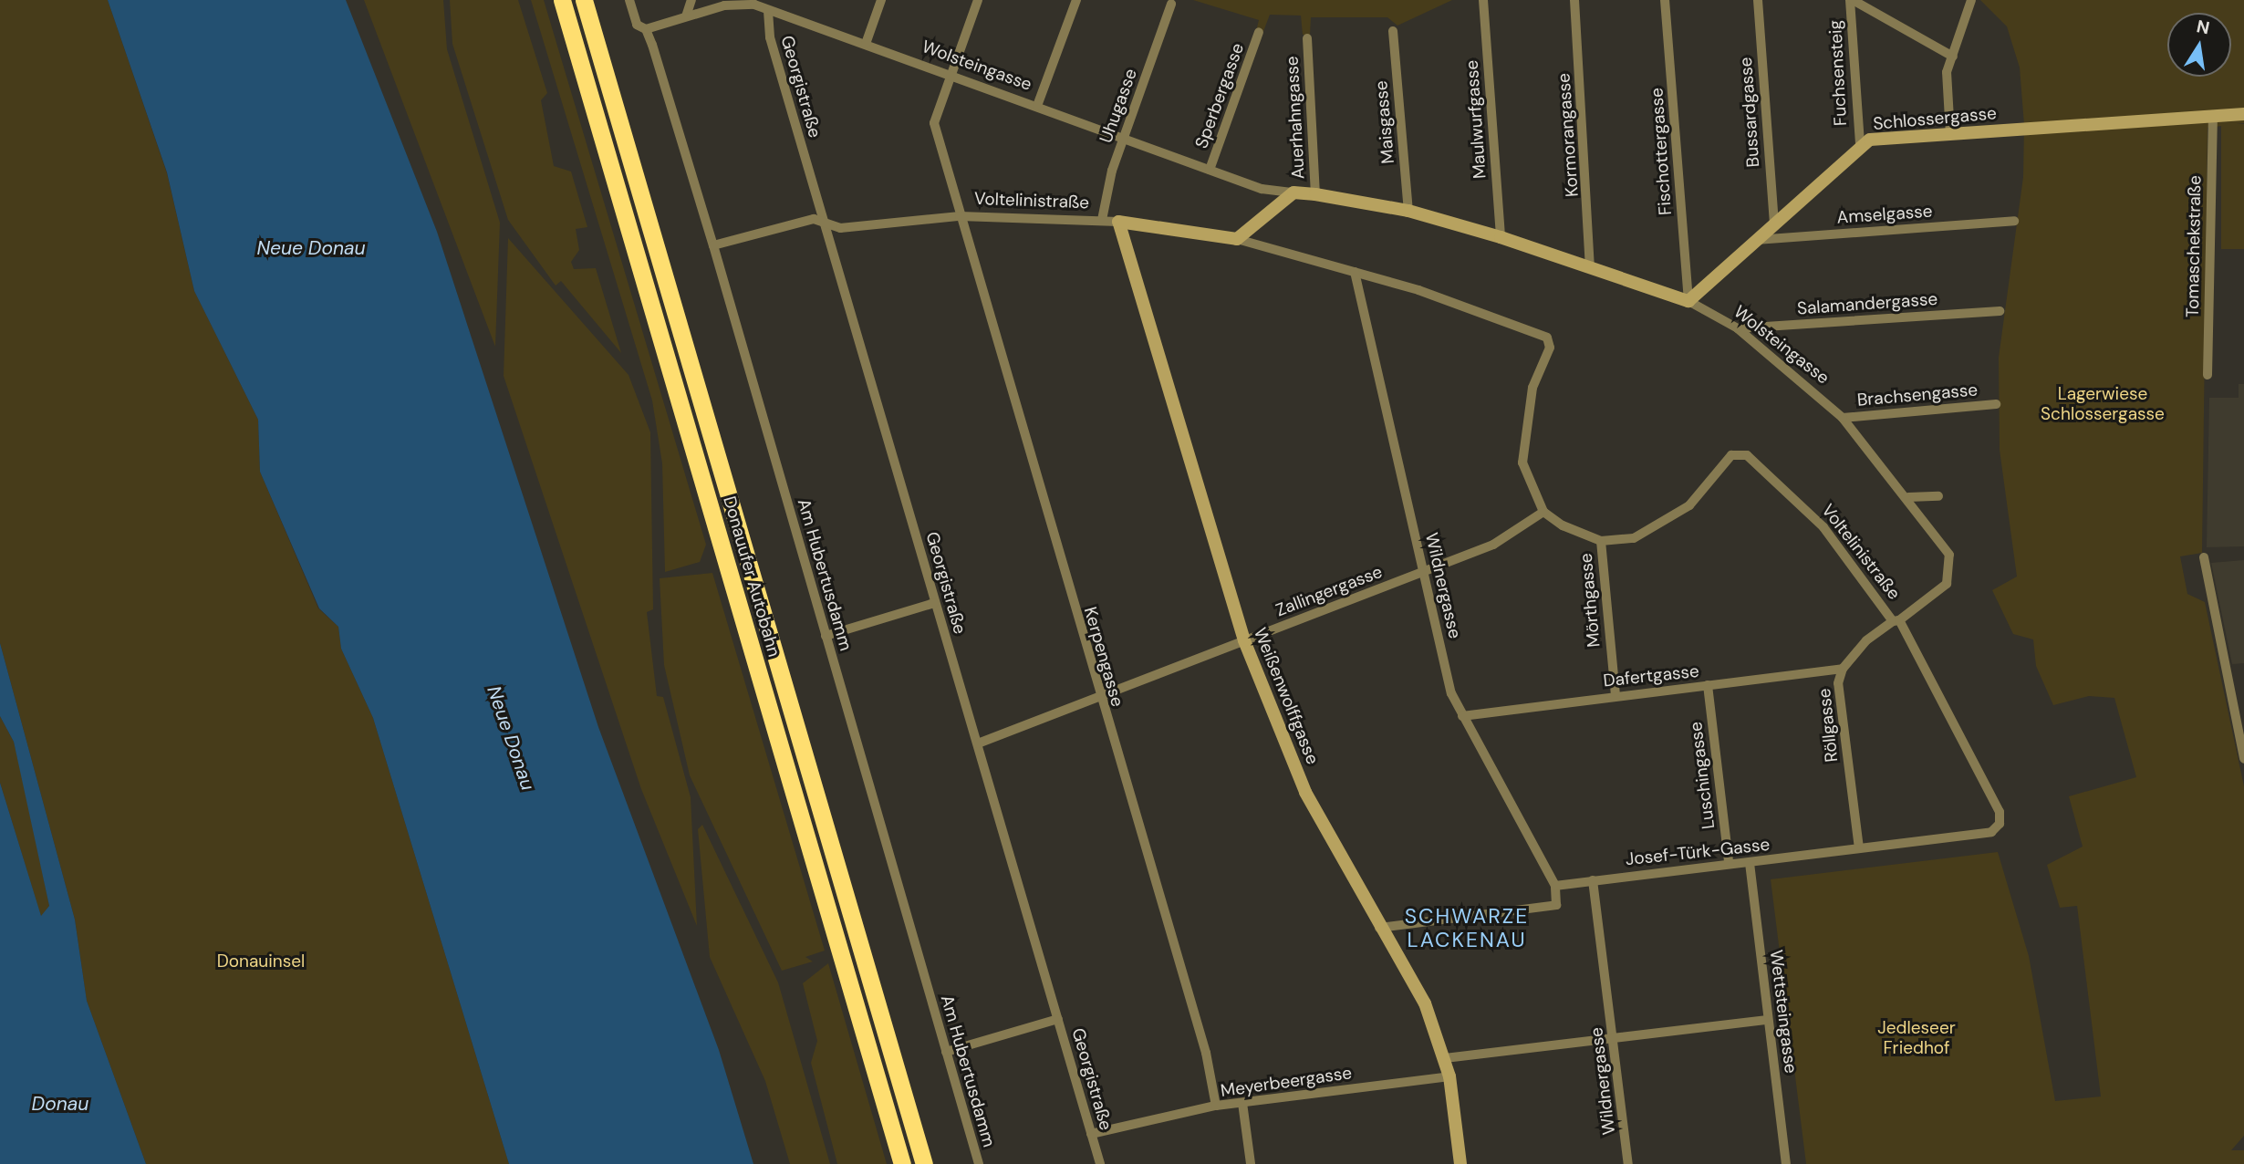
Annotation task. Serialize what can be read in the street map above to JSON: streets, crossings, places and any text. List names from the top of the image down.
{
  "streets": {
    "highway": ["Donauufer Autobahn"],
    "street": [
      "Wolsteingasse",
      "Fuchsensteig",
      "Georgistraße",
      "Sperbergasse",
      "Uhugasse",
      "Bussardgasse",
      "Auerhahngasse",
      "Schlossergasse",
      "Maulwurfgasse",
      "Maisgasse",
      "Kormorangasse",
      "Fischottergasse",
      "Voltelinistraße",
      "Amselgasse",
      "Tomaschekstraße",
      "Salamandergasse",
      "Brachsengasse",
      "Am Hubertusdamm",
      "Wildnergasse",
      "Zallingergasse",
      "Mörthgasse",
      "Kerpengasse",
      "Dafertgasse",
      "Weißenwolffgasse",
      "Röllgasse",
      "Luschingasse",
      "Josef-Türk-Gasse",
      "Wettsteingasse",
      "Meyerbeergasse"
    ]
  },
  "crossings": [
    ["Wolsteingasse", "Georgistraße"],
    ["Wolsteingasse", "Sperbergasse"],
    ["Wolsteingasse", "Uhugasse"],
    ["Wolsteingasse", "Auerhahngasse"],
    ["Wolsteingasse", "Schlossergasse"],
    ["Wolsteingasse", "Maulwurfgasse"],
    ["Wolsteingasse", "Maisgasse"],
    ["Wolsteingasse", "Kormorangasse"],
    ["Wolsteingasse", "Fischottergasse"],
    ["Wolsteingasse", "Voltelinistraße"],
    ["Wolsteingasse", "Salamandergasse"],
    ["Wolsteingasse", "Brachsengasse"],
    ["Wolsteingasse", "Am Hubertusdamm"],
    ["Wolsteingasse", "Kerpengasse"],
    ["Fuchsensteig", "Schlossergasse"],
    ["Georgistraße", "Voltelinistraße"],
    ["Georgistraße", "Zallingergasse"],
    ["Georgistraße", "Meyerbeergasse"],
    ["Uhugasse", "Voltelinistraße"],
    ["Bussardgasse", "Schlossergasse"],
    ["Schlossergasse", "Fischottergasse"],
    ["Schlossergasse", "Amselgasse"],
    ["Schlossergasse", "Tomaschekstraße"],
    ["Voltelinistraße", "Am Hubertusdamm"],
    ["Voltelinistraße", "Wildnergasse"],
    ["Voltelinistraße", "Zallingergasse"],
    ["Voltelinistraße", "Mörthgasse"],
    ["Voltelinistraße", "Kerpengasse"],
    ["Voltelinistraße", "Weißenwolffgasse"],
    ["Voltelinistraße", "Röllgasse"],
    ["Voltelinistraße", "Josef-Türk-Gasse"],
    ["Wildnergasse", "Zallingergasse"],
    ["Wildnergasse", "Dafertgasse"],
    ["Wildnergasse", "Josef-Türk-Gasse"],
    ["Zallingergasse", "Kerpengasse"],
    ["Zallingergasse", "Weißenwolffgasse"],
    ["Mörthgasse", "Dafertgasse"],
    ["Kerpengasse", "Meyerbeergasse"],
    ["Dafertgasse", "Röllgasse"],
    ["Dafertgasse", "Luschingasse"],
    ["Weißenwolffgasse", "Meyerbeergasse"],
    ["Röllgasse", "Josef-Türk-Gasse"],
    ["Luschingasse", "Josef-Türk-Gasse"],
    ["Josef-Türk-Gasse", "Wettsteingasse"]
  ],
  "districts": ["SCHWARZE LACKENAU"],
  "water": ["Neue Donau", "Donau"],
  "parks": ["Lagerwiese Schlossergasse", "Donauinsel", "Jedleseer Friedhof"],
  "north": "top"
}
